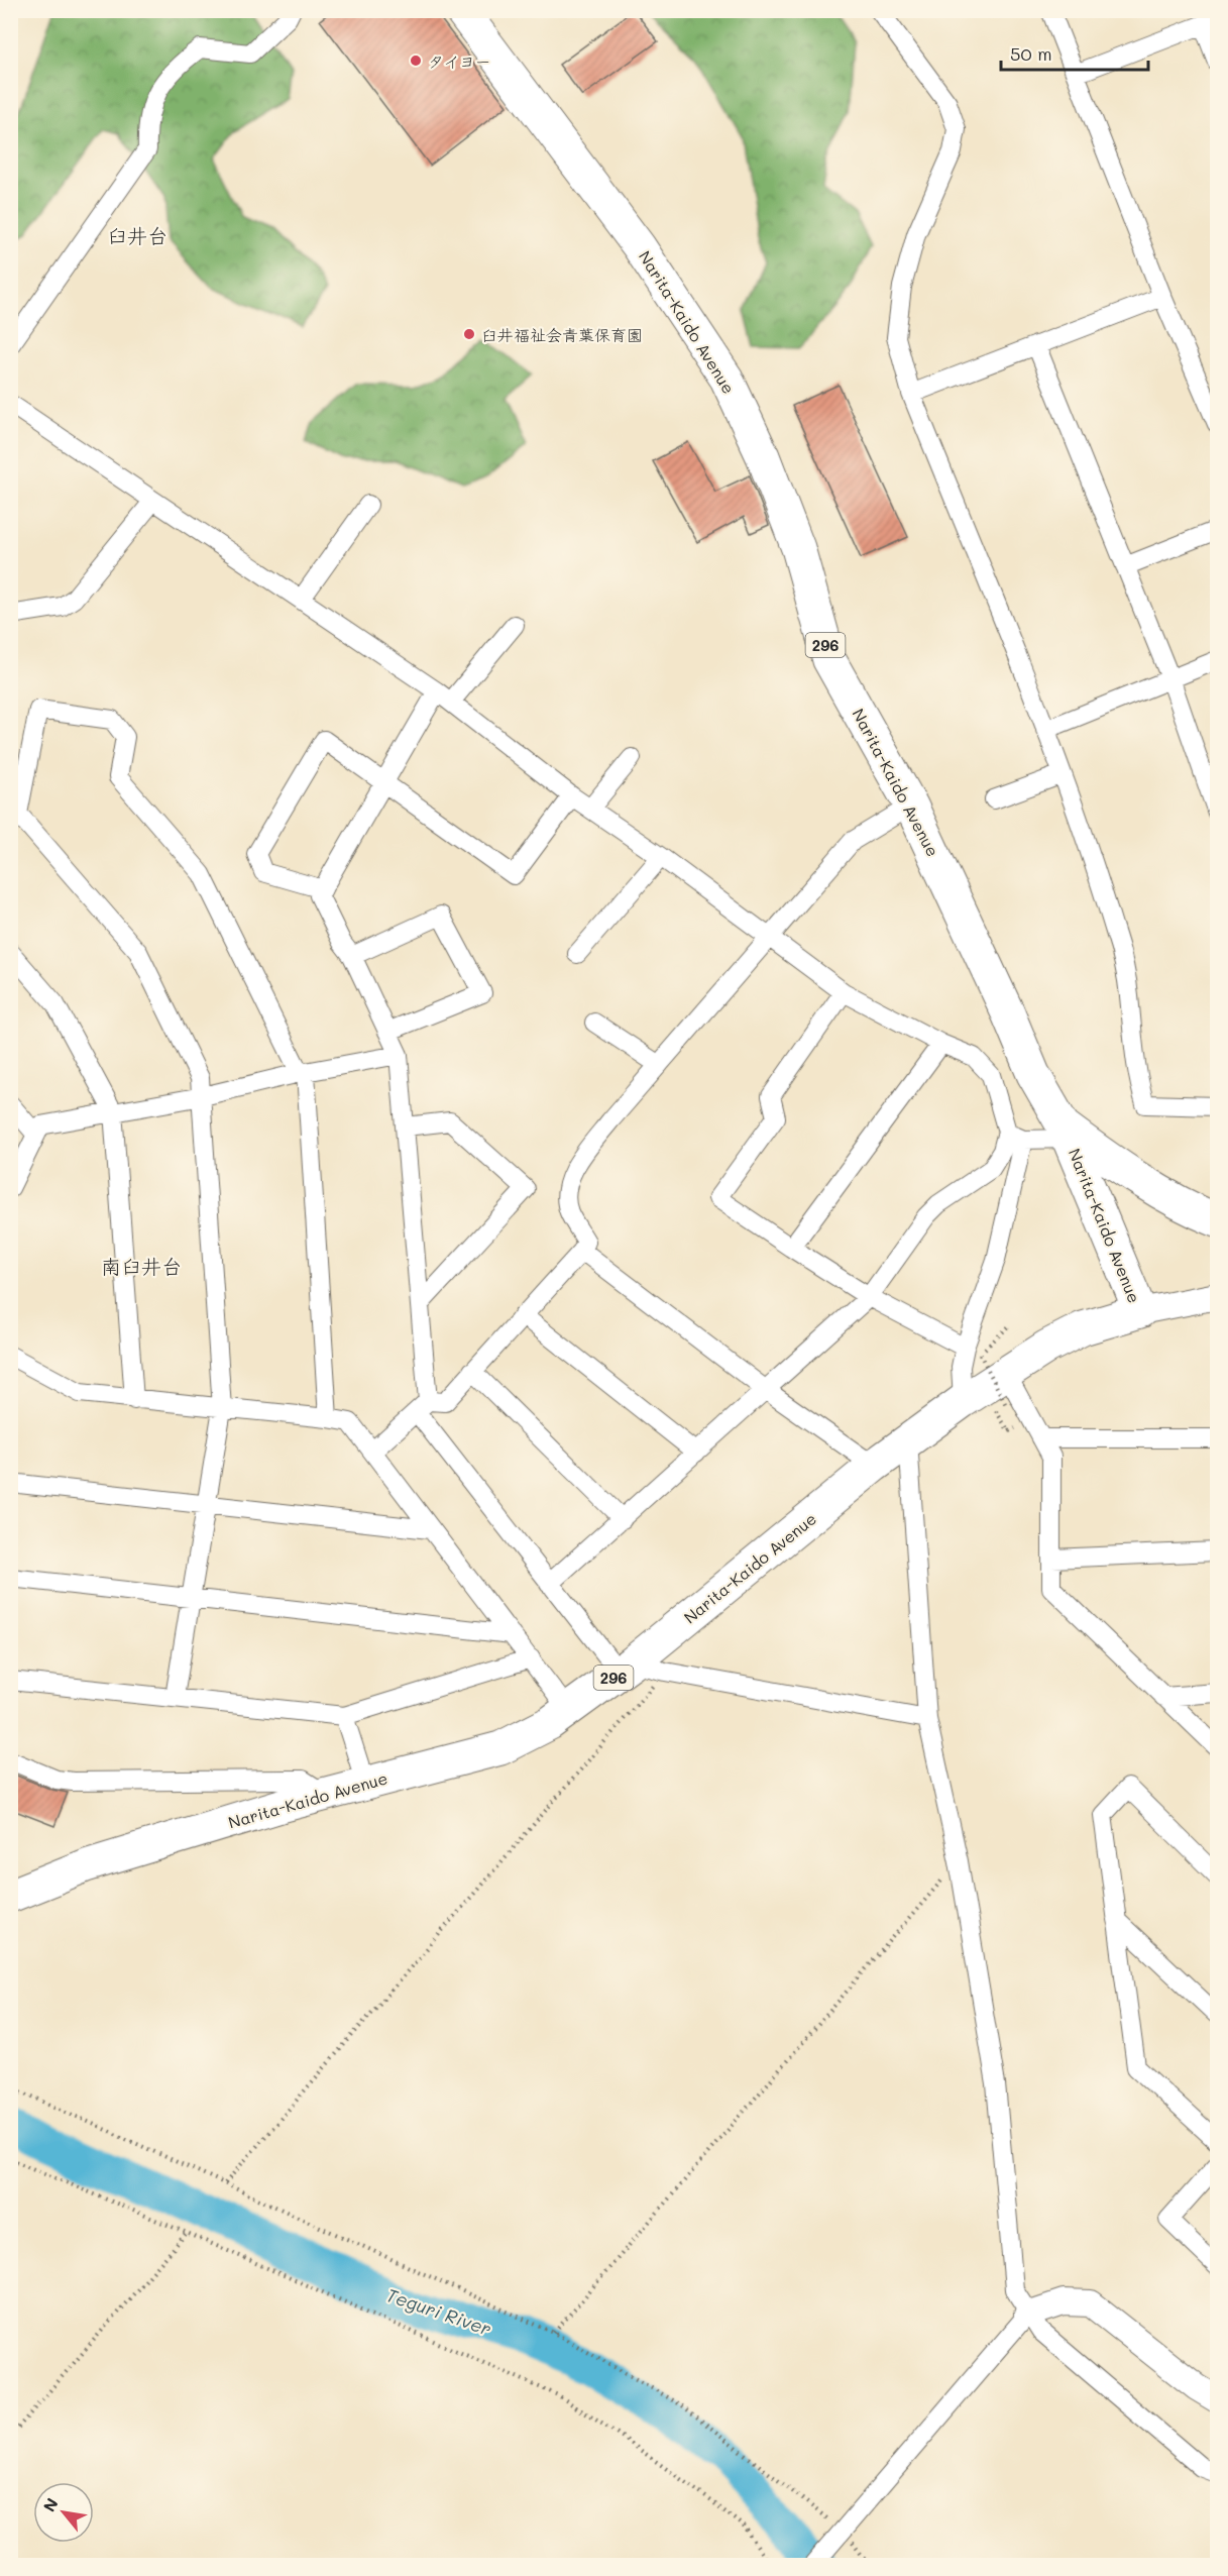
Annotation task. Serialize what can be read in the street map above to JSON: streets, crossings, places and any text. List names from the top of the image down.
{
  "streets": {
    "highway": ["Narita-Kaido Avenue", "296"]
  },
  "districts": ["臼井台", "南臼井台"],
  "water": ["Teguri River"],
  "places": ["タイヨー", "臼井福祉会青葉保育園"],
  "scale_bar": "50 m",
  "north": "top left"
}
